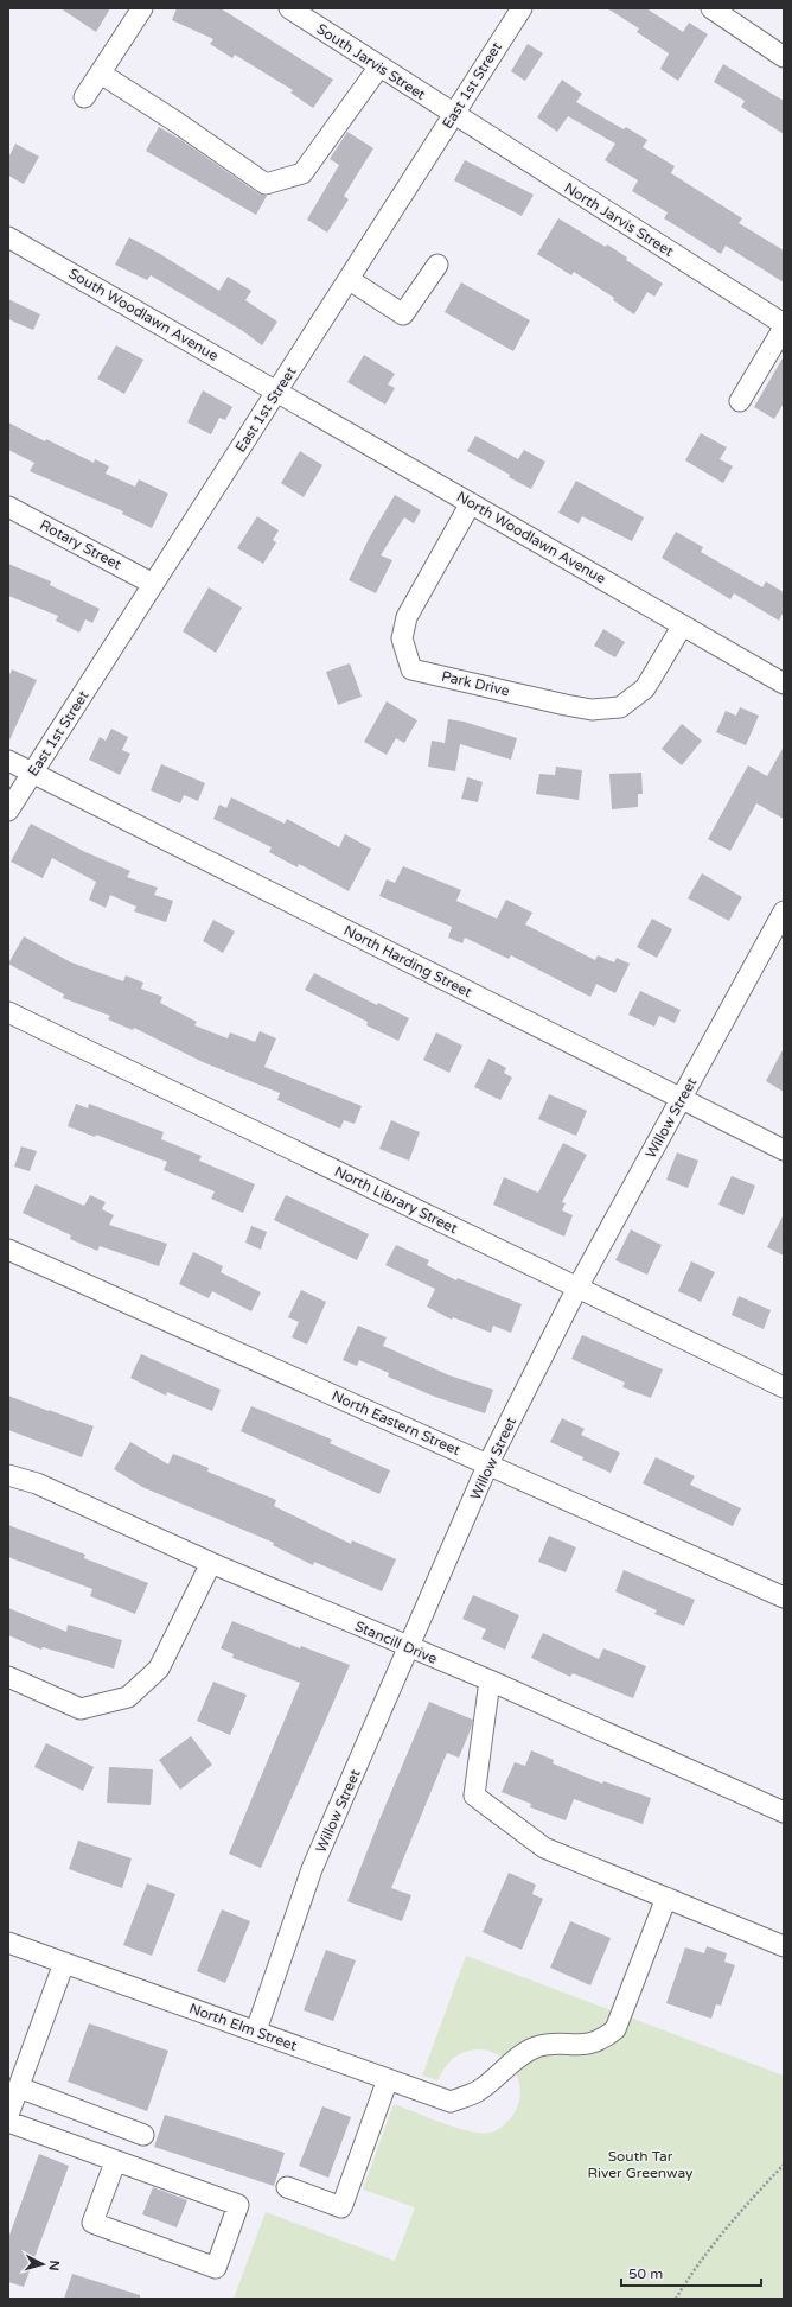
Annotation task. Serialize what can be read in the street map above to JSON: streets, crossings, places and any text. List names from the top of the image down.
{
  "streets": {
    "street": [
      "South Jarvis Street",
      "East 1st Street",
      "North Jarvis Street",
      "South Woodlawn Avenue",
      "North Woodlawn Avenue",
      "Rotary Street",
      "Park Drive",
      "North Harding Street",
      "Willow Street",
      "North Library Street",
      "North Eastern Street",
      "Stancill Drive",
      "North Elm Street"
    ]
  },
  "crossings": [
    ["South Jarvis Street", "East 1st Street"],
    ["South Jarvis Street", "North Jarvis Street"],
    ["East 1st Street", "North Jarvis Street"],
    ["East 1st Street", "South Woodlawn Avenue"],
    ["East 1st Street", "North Woodlawn Avenue"],
    ["East 1st Street", "Rotary Street"],
    ["East 1st Street", "North Harding Street"],
    ["South Woodlawn Avenue", "North Woodlawn Avenue"],
    ["North Woodlawn Avenue", "Park Drive"],
    ["North Harding Street", "Willow Street"],
    ["Willow Street", "North Library Street"],
    ["Willow Street", "North Eastern Street"],
    ["Willow Street", "Stancill Drive"],
    ["Willow Street", "North Elm Street"]
  ],
  "parks": ["South Tar River Greenway"],
  "scale_bar": "50 m",
  "north": "right"
}
